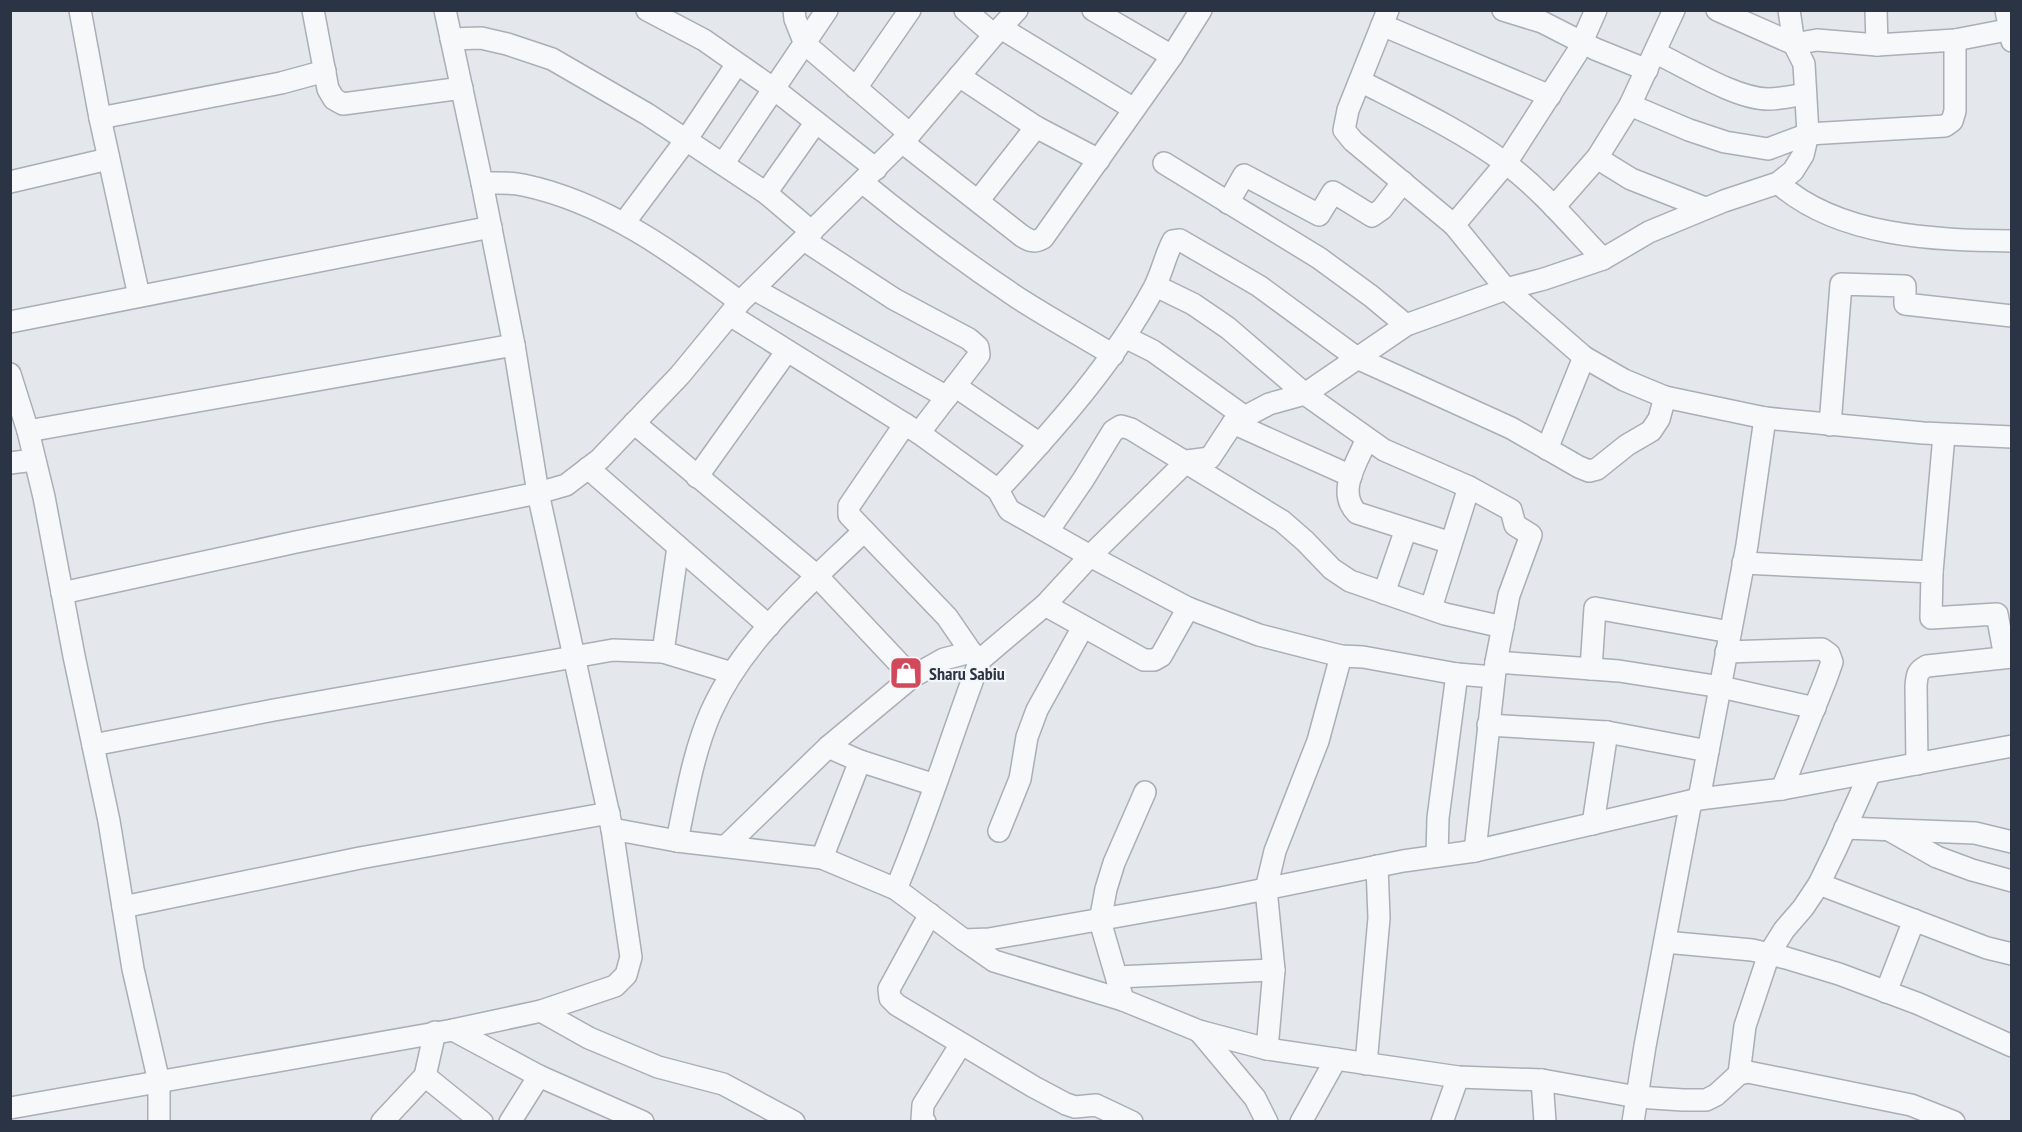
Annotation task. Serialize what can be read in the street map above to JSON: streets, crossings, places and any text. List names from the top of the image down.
{
  "places": {
    "shop": ["Sharu Sabiu"]
  }
}
